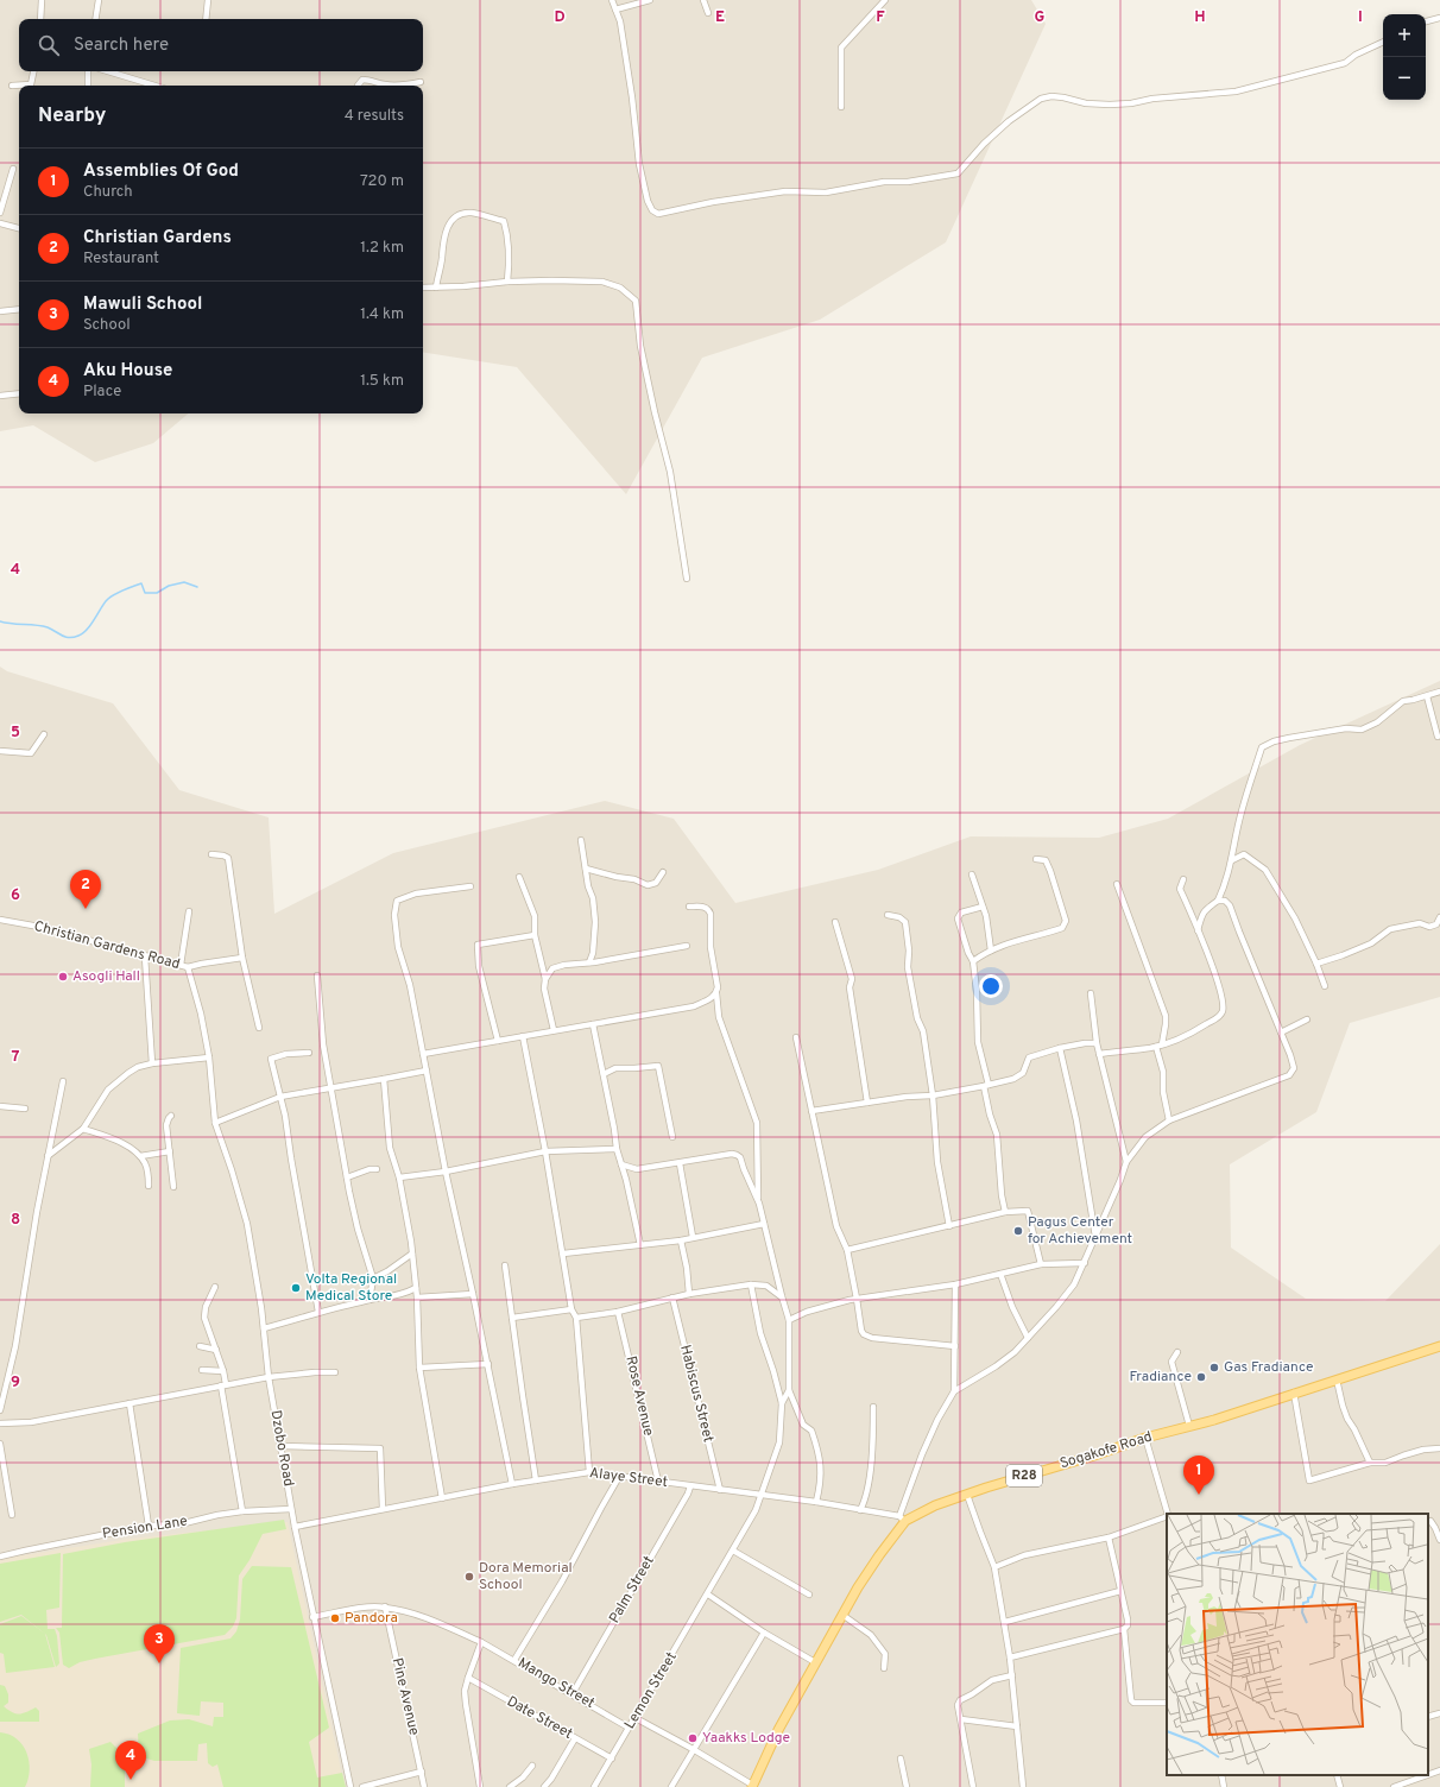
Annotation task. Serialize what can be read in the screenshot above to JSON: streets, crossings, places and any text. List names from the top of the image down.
{
  "streets": {
    "main road": ["Sogakofe Road", "R28"],
    "street": [
      "Christian Gardens Road",
      "Habiscus Street",
      "Rose Avenue",
      "Dzobo Road",
      "Alaye Street",
      "Pension Lane",
      "Palm Street",
      "Mango Street",
      "Lemon Street",
      "Pine Avenue",
      "Date Street"
    ]
  },
  "crossings": [
    ["Christian Gardens Road", "Dzobo Road"],
    ["Habiscus Street", "Alaye Street"],
    ["Rose Avenue", "Alaye Street"],
    ["Dzobo Road", "Alaye Street"],
    ["Dzobo Road", "Pension Lane"],
    ["Dzobo Road", "Mango Street"],
    ["Sogakofe Road", "Alaye Street"],
    ["Alaye Street", "Palm Street"],
    ["Alaye Street", "Lemon Street"],
    ["Palm Street", "Mango Street"],
    ["Mango Street", "Lemon Street"],
    ["Mango Street", "Pine Avenue"],
    ["Lemon Street", "Date Street"]
  ],
  "places": [
    "Asogli Hall",
    "Pagus Center for Achievement",
    "Volta Regional Medical Store",
    "Gas Fradiance",
    "Fradiance",
    "Dora Memorial School",
    "Pandora",
    "Yaakks Lodge"
  ],
  "page": {
    "map_buttons": ["+", "−"],
    "search": "Search here",
    "heading": ["Nearby", "4 results"],
    "list": [
      {
        "mark": "1",
        "name": "Assemblies Of God",
        "note": "Church",
        "value": "720 m"
      },
      {
        "mark": "2",
        "name": "Christian Gardens",
        "note": "Restaurant",
        "value": "1.2 km"
      },
      {
        "mark": "3",
        "name": "Mawuli School",
        "note": "School",
        "value": "1.4 km"
      },
      {
        "mark": "4",
        "name": "Aku House",
        "note": "Place",
        "value": "1.5 km"
      }
    ],
    "pins": [
      "2",
      "1",
      "3",
      "4"
    ]
  },
  "grid": {
    "columns": [
      "D",
      "E",
      "F",
      "G",
      "H",
      "I"
    ],
    "rows": [
      "4",
      "5",
      "6",
      "7",
      "8",
      "9"
    ]
  }
}
